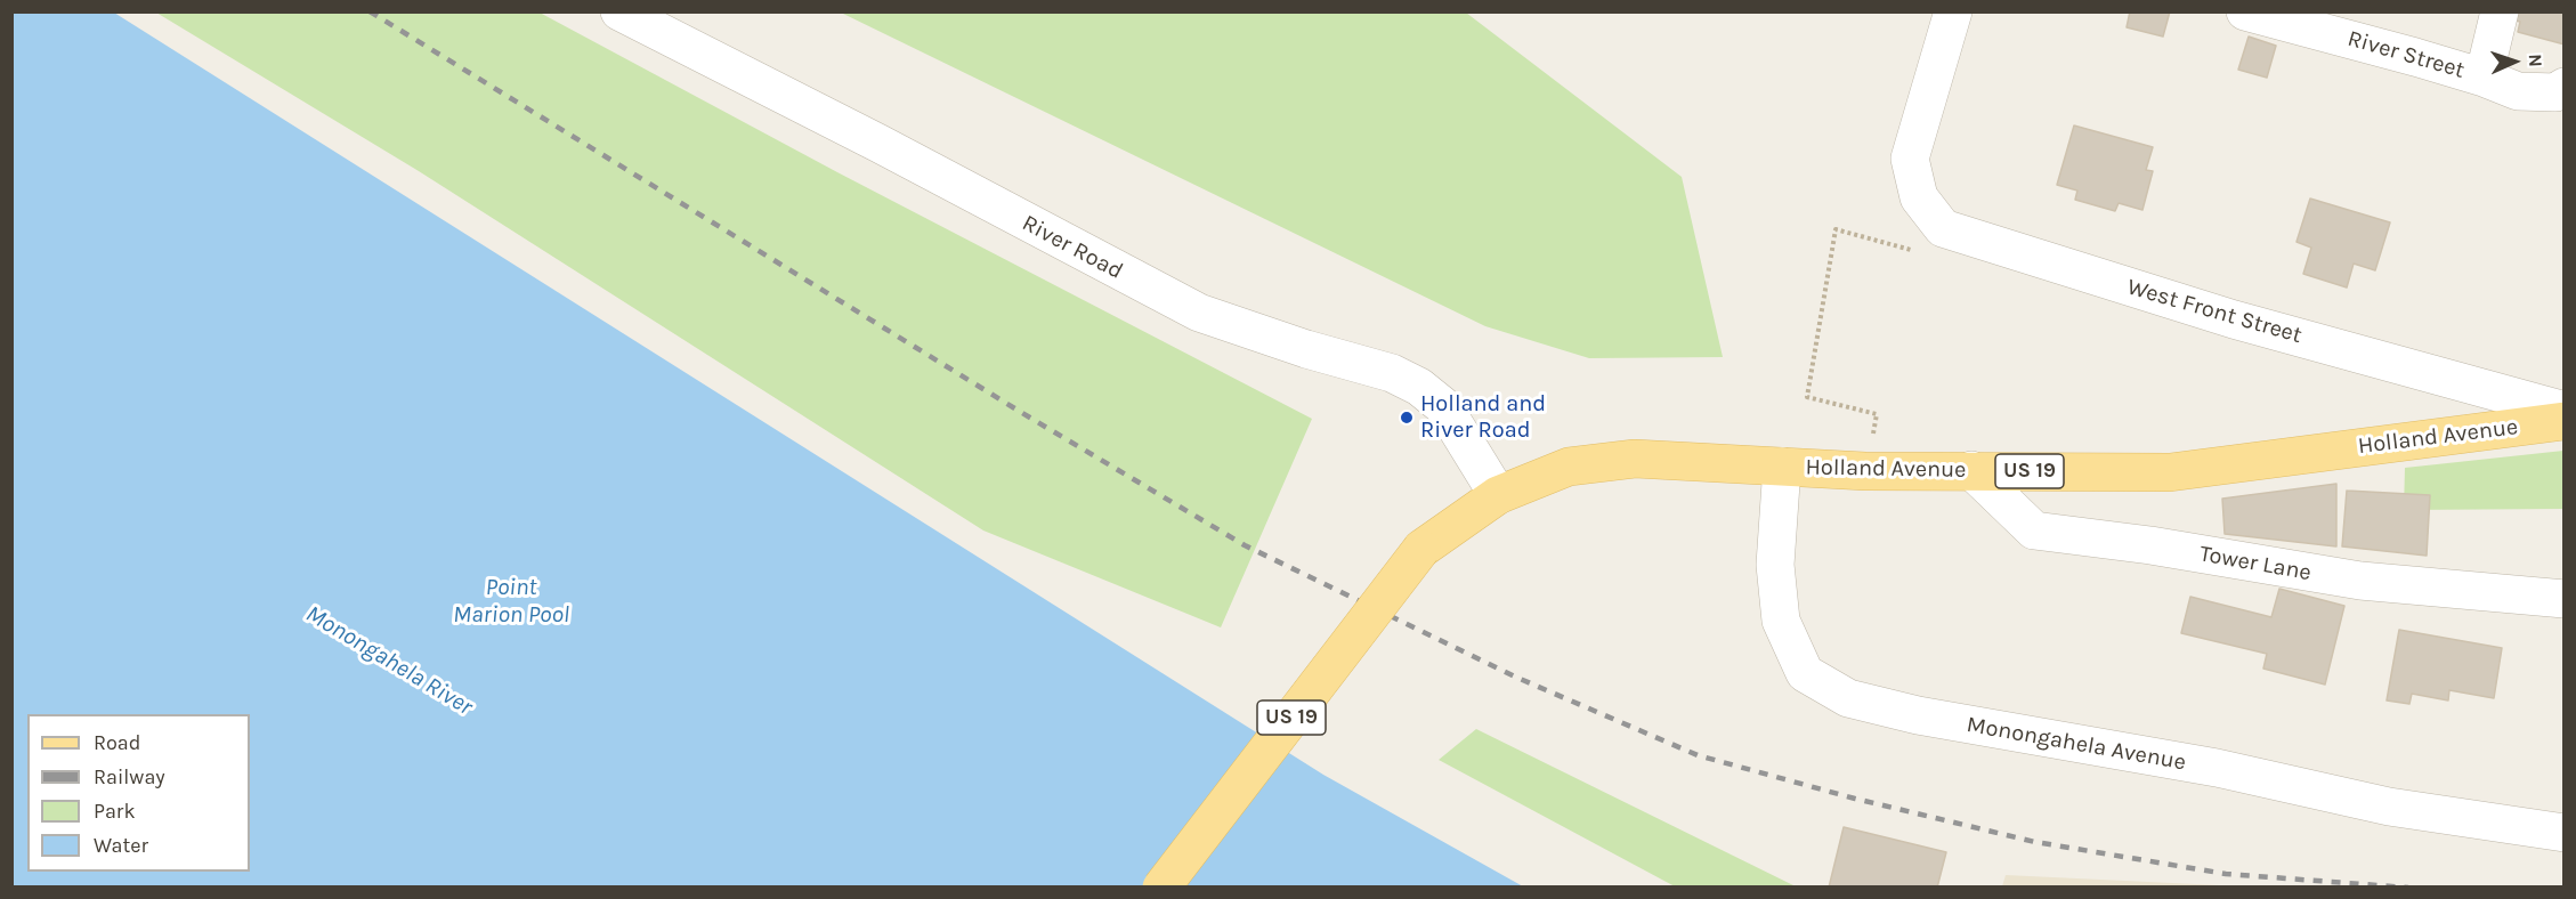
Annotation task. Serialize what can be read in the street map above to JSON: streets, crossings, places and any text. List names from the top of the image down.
{
  "streets": {
    "main road": ["Holland Avenue", "US 19"],
    "street": [
      "River Street",
      "River Road",
      "West Front Street",
      "Tower Lane",
      "Monongahela Avenue"
    ]
  },
  "crossings": [
    ["River Road", "Holland Avenue"],
    ["River Road", "US 19"],
    ["Holland Avenue", "US 19"],
    ["Holland Avenue", "Tower Lane"],
    ["Holland Avenue", "Monongahela Avenue"]
  ],
  "water": ["Point Marion Pool", "Monongahela River"],
  "places": ["Holland and River Road"],
  "legend": [
    "Road",
    "Railway",
    "Park",
    "Water"
  ],
  "north": "right"
}
